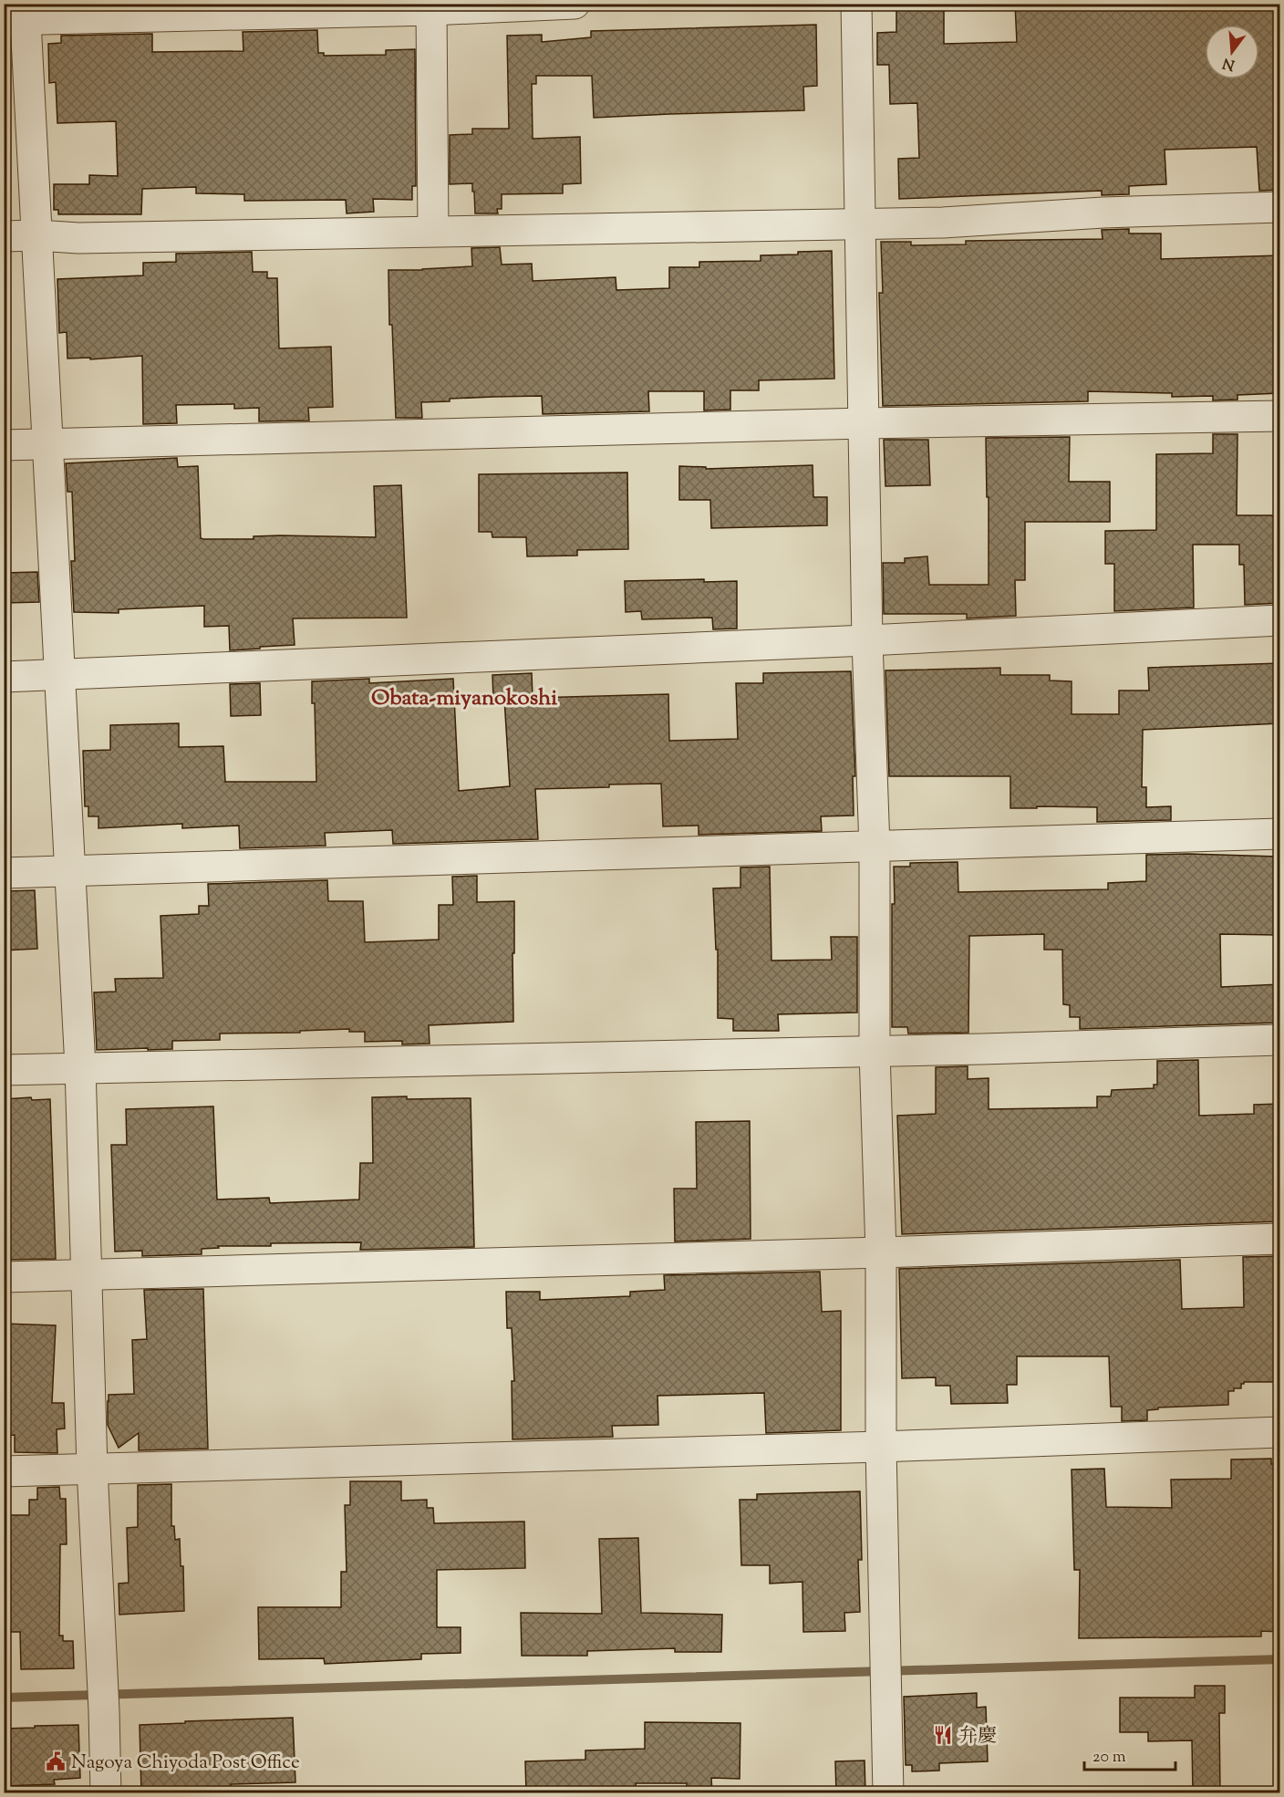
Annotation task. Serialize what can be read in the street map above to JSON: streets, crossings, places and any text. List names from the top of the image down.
{
  "districts": ["Obata-miyanokoshi"],
  "places": {
    "restaurant": ["弁慶"],
    "public building": ["Nagoya Chiyoda Post Office"]
  },
  "scale_bar": "20 m",
  "north": "bottom"
}
